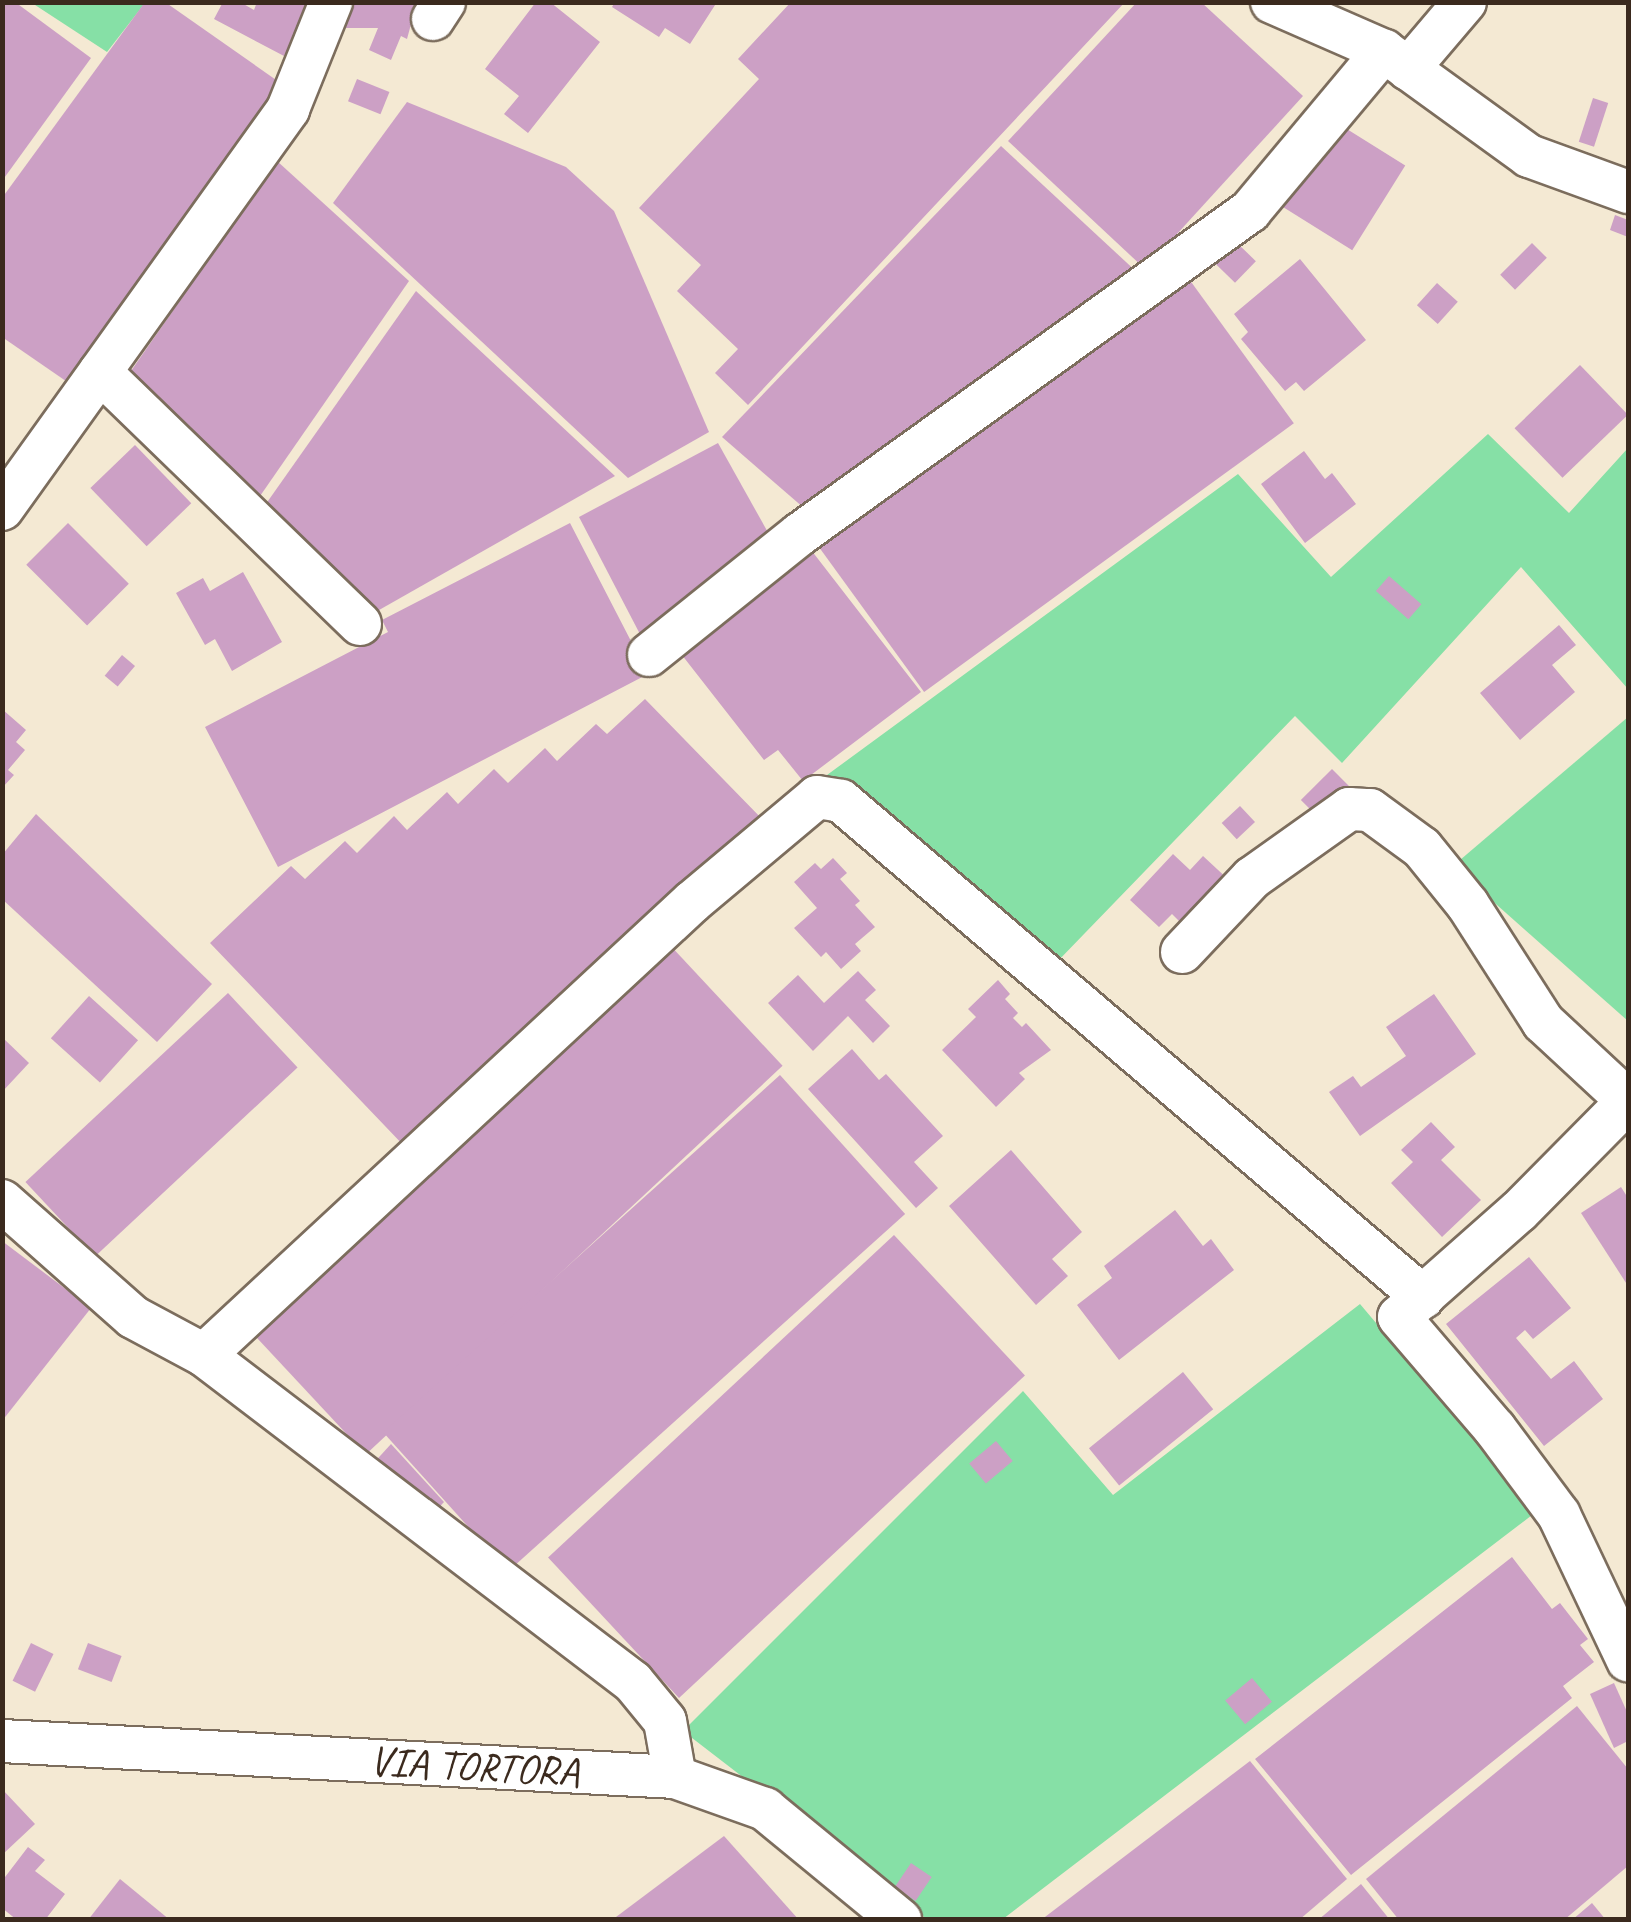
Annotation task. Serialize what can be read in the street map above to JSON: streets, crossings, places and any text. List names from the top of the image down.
{
  "streets": {
    "street": ["VIA TORTORA"]
  }
}
